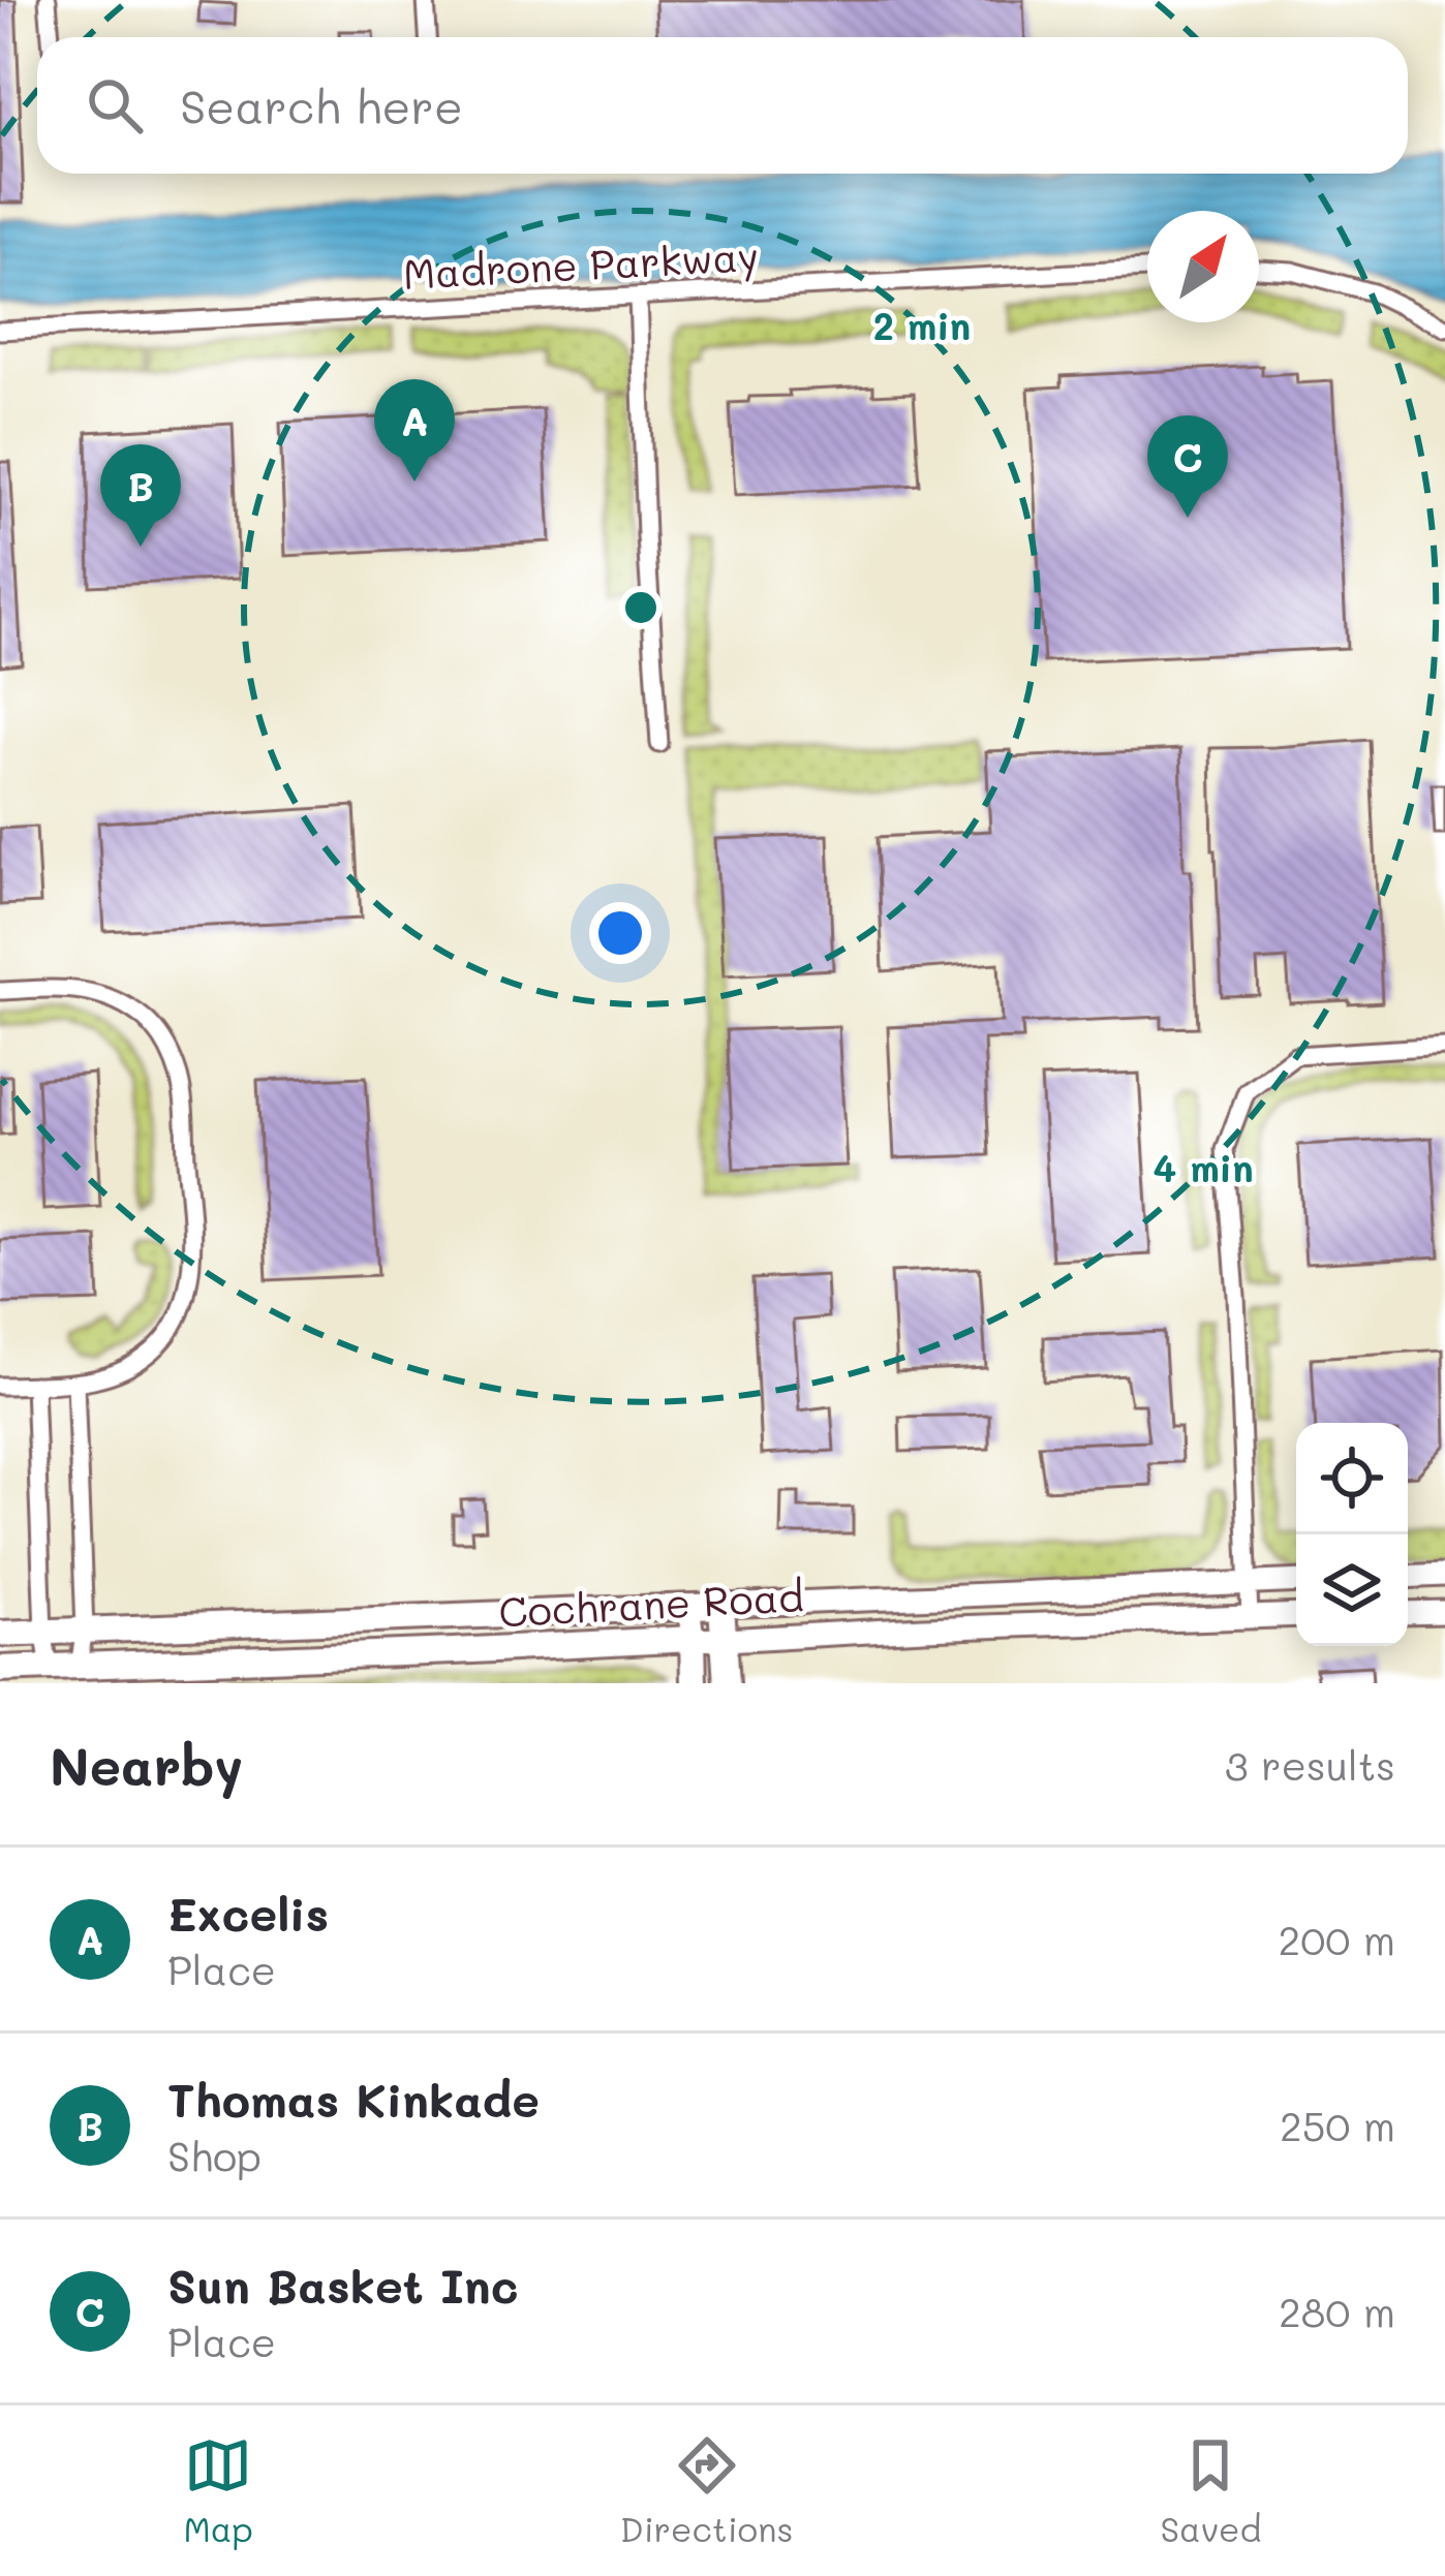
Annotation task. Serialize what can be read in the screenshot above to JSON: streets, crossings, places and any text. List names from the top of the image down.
{
  "streets": {
    "main road": ["Cochrane Road"],
    "street": ["Madrone Parkway"]
  },
  "north": "top right",
  "page": {
    "search": "Search here",
    "pins": ["A", "C", "B"],
    "heading": ["Nearby", "3 results"],
    "list": [
      {
        "mark": "A",
        "name": "Excelis",
        "note": "Place",
        "value": "200 m"
      },
      {
        "mark": "B",
        "name": "Thomas Kinkade",
        "note": "Shop",
        "value": "250 m"
      },
      {
        "mark": "C",
        "name": "Sun Basket Inc",
        "note": "Place",
        "value": "280 m"
      }
    ],
    "nav": ["Map", "Directions", "Saved"]
  },
  "rings": ["2 min", "4 min"]
}
